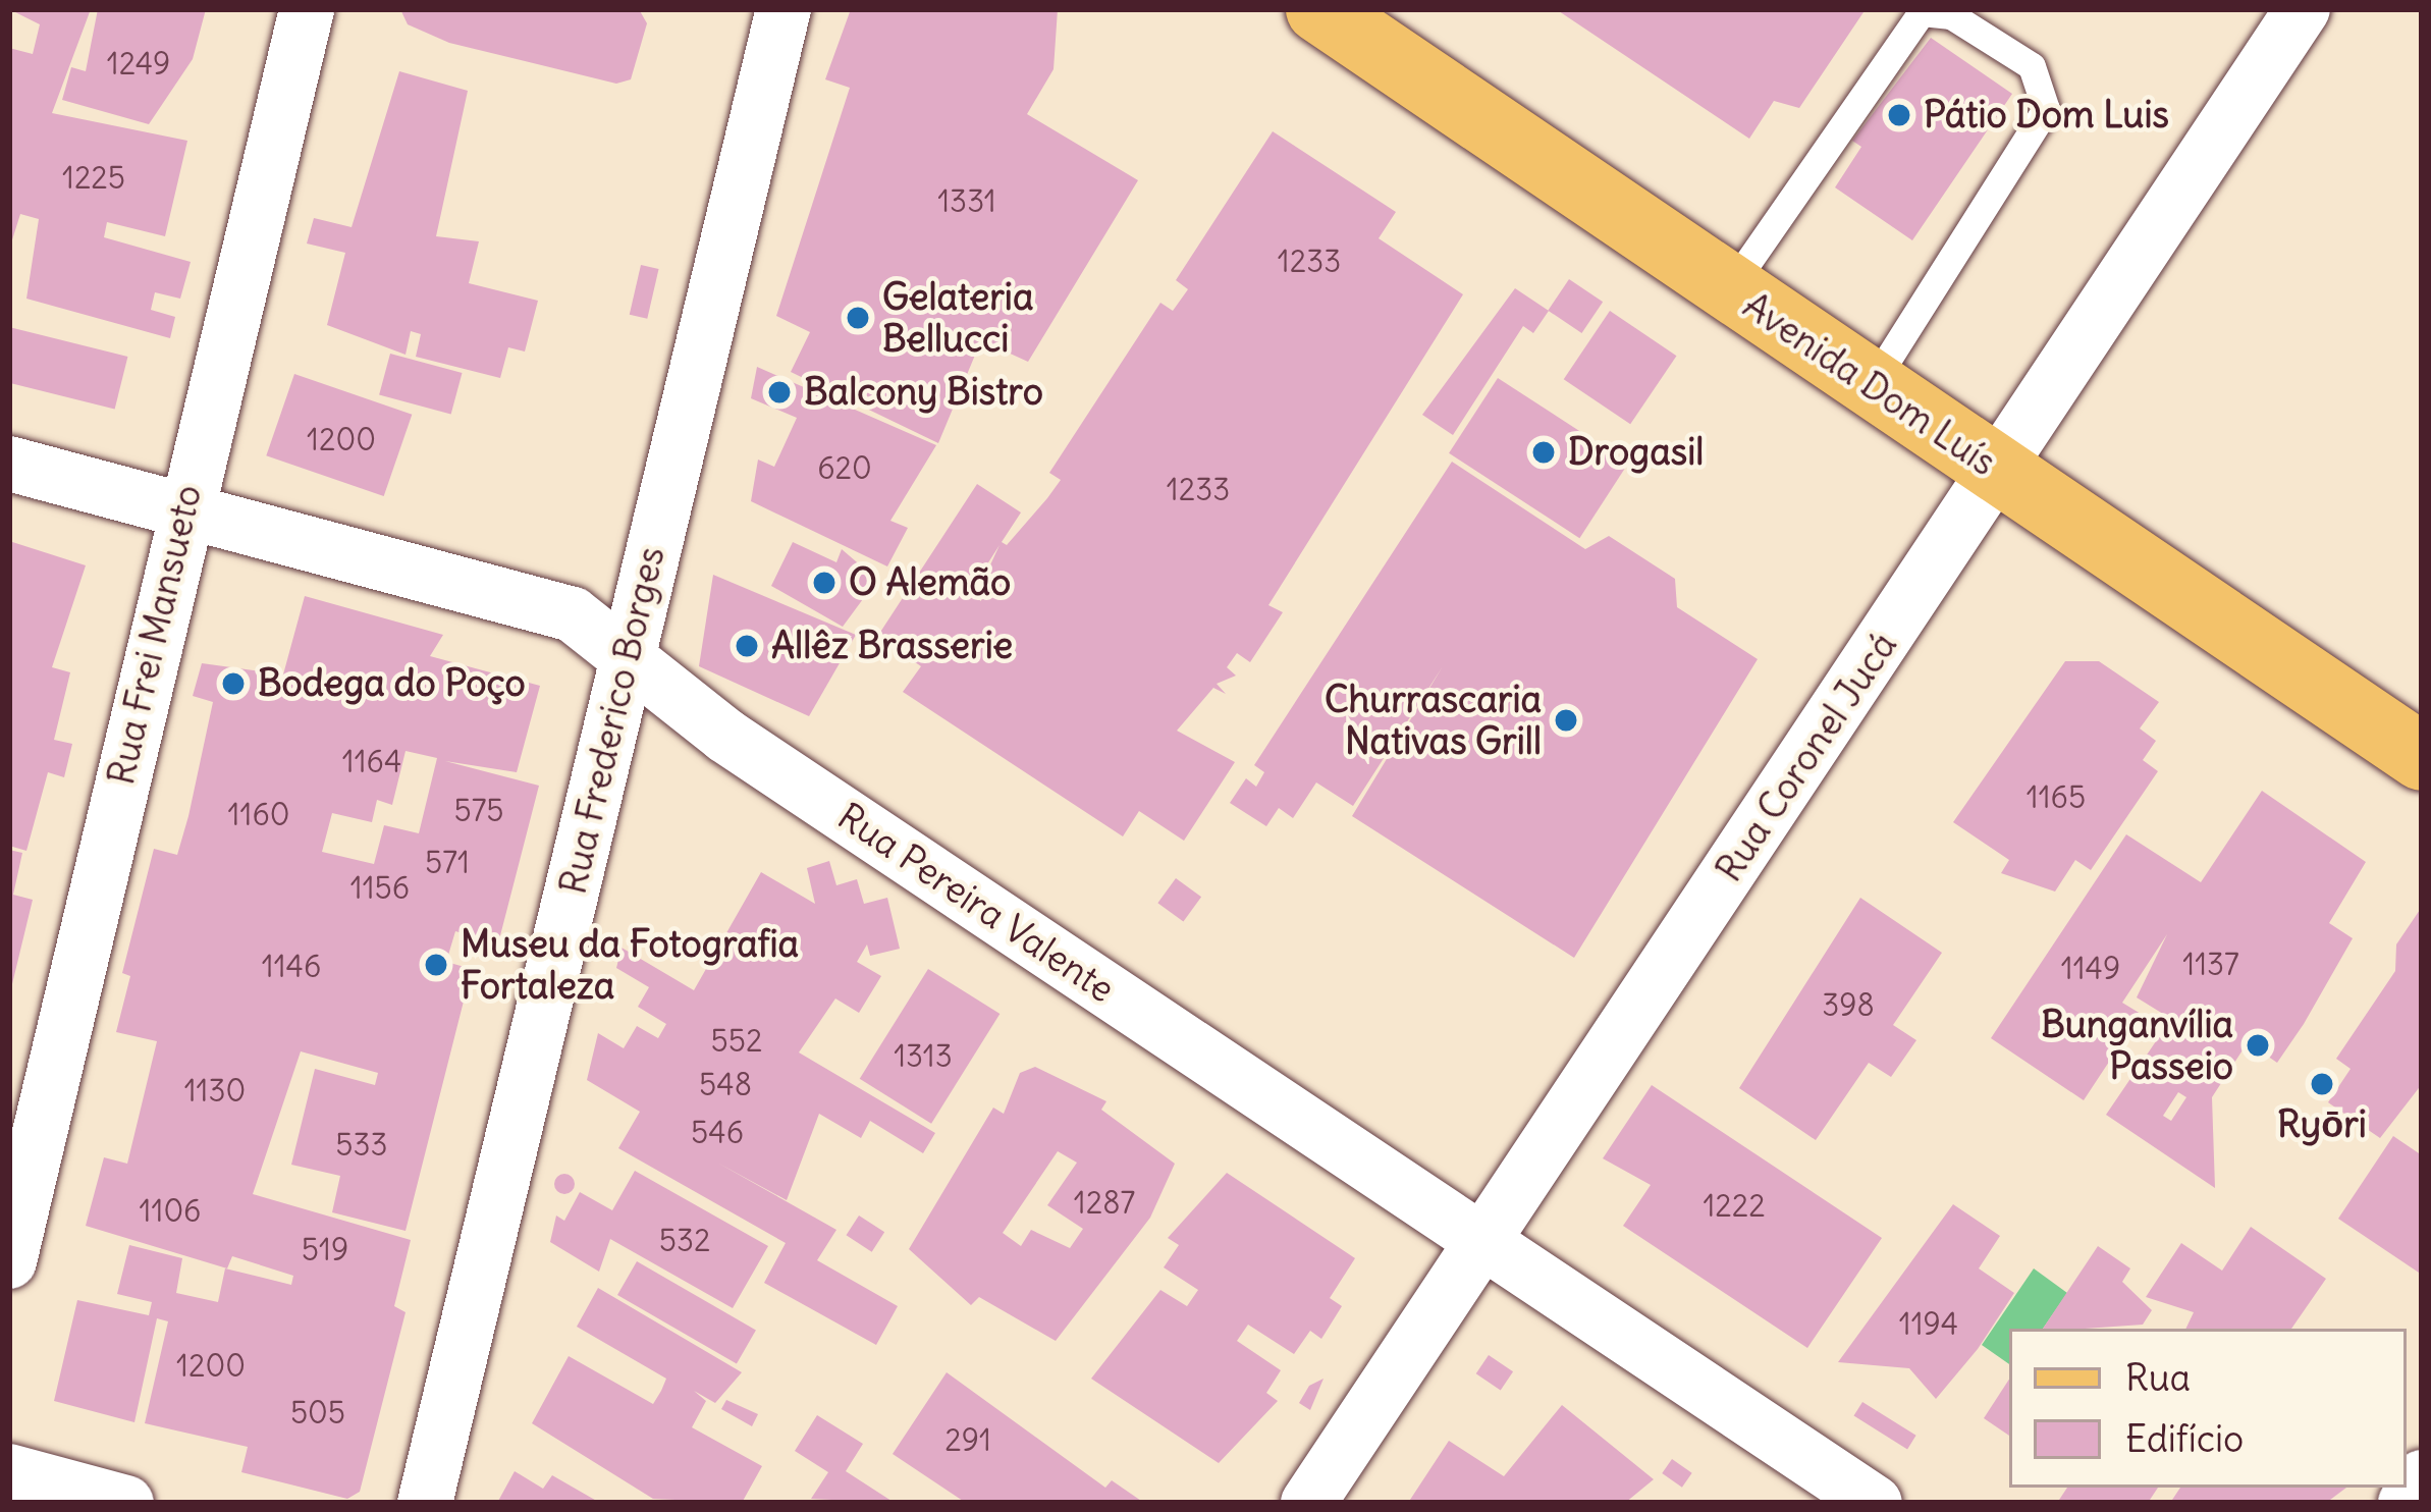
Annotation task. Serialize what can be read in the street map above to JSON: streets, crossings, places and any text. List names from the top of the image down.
{
  "streets": {
    "main road": ["Avenida Dom Luís"],
    "street": [
      "Rua Frei Mansueto",
      "Rua Frederico Borges",
      "Rua Coronel Jucá",
      "Rua Pereira Valente"
    ]
  },
  "crossings": [
    ["Avenida Dom Luís", "Rua Coronel Jucá"],
    ["Rua Frei Mansueto", "Rua Pereira Valente"],
    ["Rua Frederico Borges", "Rua Pereira Valente"],
    ["Rua Coronel Jucá", "Rua Pereira Valente"]
  ],
  "places": [
    "Pátio Dom Luis",
    "Gelateria Bellucci",
    "Balcony Bistro",
    "Drogasil",
    "O Alemão",
    "Allêz Brasserie",
    "Bodega do Poço",
    "Churrascaria Nativas Grill",
    "Museu da Fotografia Fortaleza",
    "Bunganvília Passeio",
    "Ryōri"
  ],
  "house_numbers": [
    "1249",
    "1225",
    "1331",
    "1233",
    "1200",
    "620",
    "1233",
    "1164",
    "1165",
    "575",
    "1160",
    "571",
    "1156",
    "1137",
    "1146",
    "1149",
    "398",
    "552",
    "1313",
    "548",
    "1130",
    "546",
    "533",
    "1287",
    "1222",
    "1106",
    "532",
    "519",
    "1194",
    "1200",
    "505",
    "291"
  ],
  "legend": ["Rua", "Edifício"]
}
